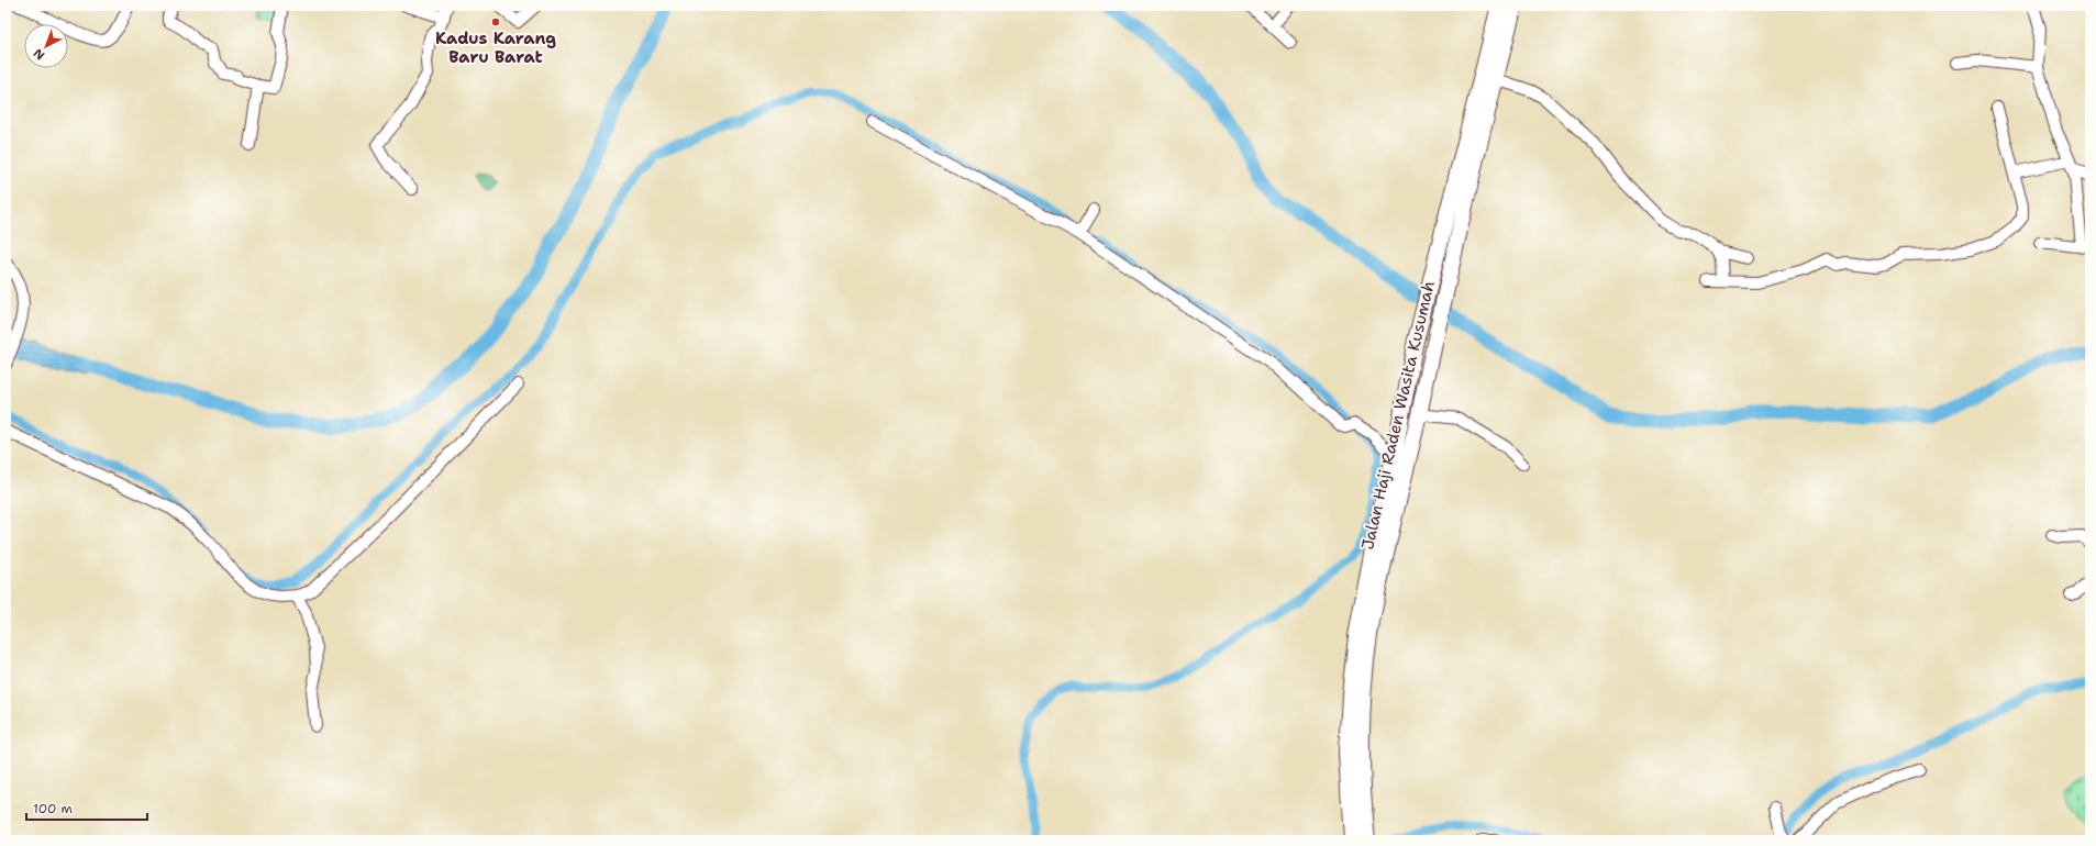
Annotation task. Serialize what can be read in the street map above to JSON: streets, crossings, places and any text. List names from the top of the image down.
{
  "streets": {
    "highway": ["Jalan Haji Raden Wasita Kusumah"]
  },
  "places": ["Kadus Karang Baru Barat"],
  "scale_bar": "100 m",
  "north": "bottom left"
}
